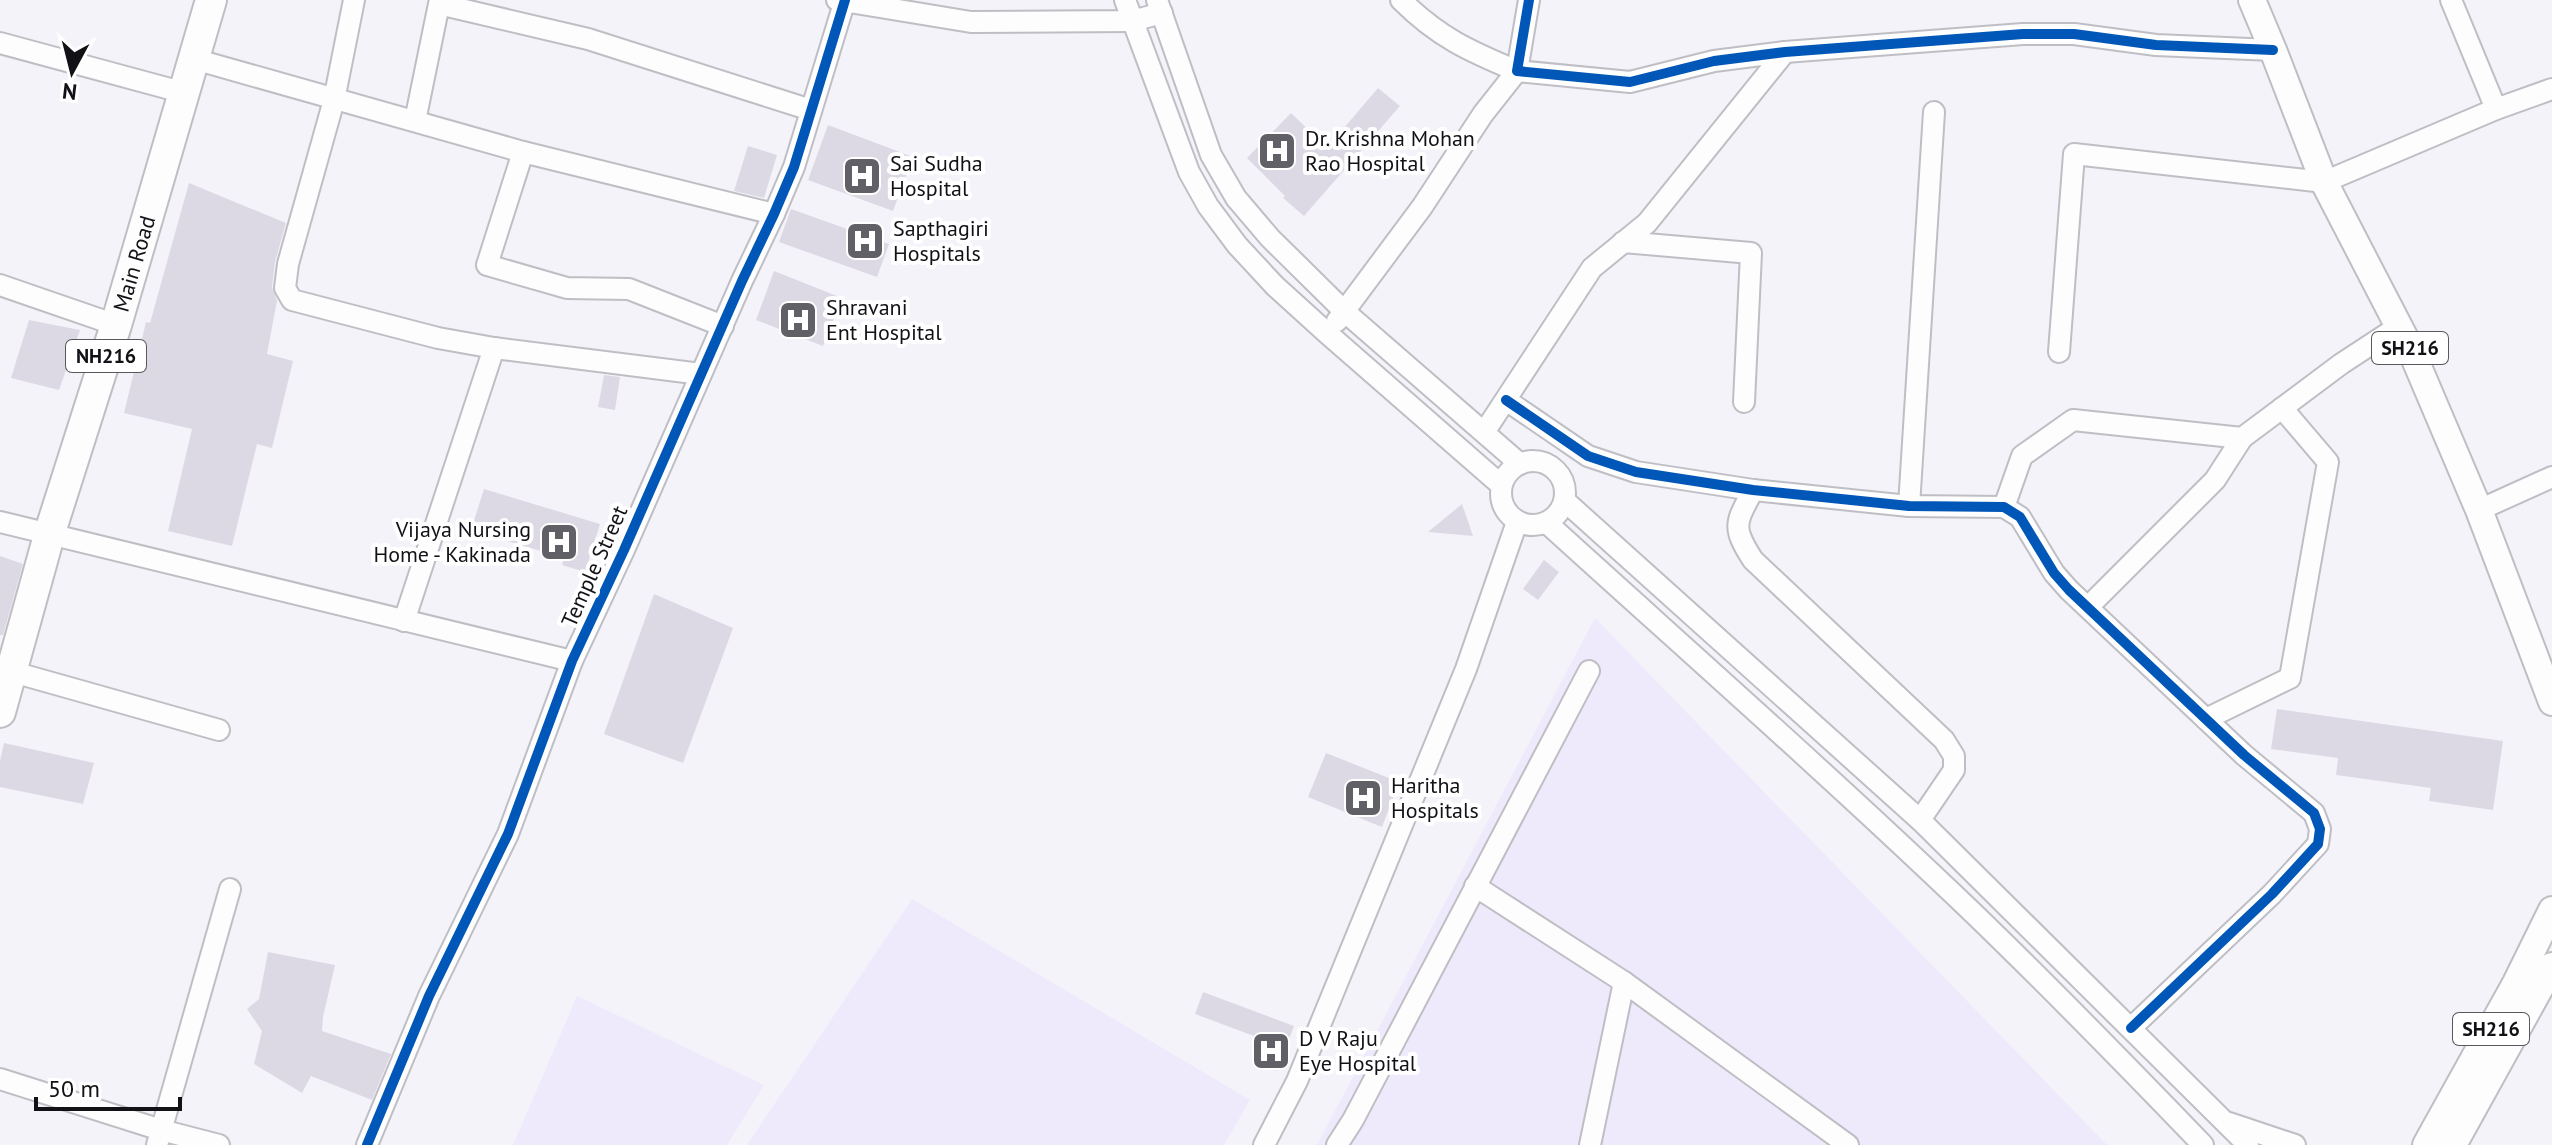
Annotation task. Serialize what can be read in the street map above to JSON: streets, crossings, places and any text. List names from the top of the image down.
{
  "streets": {
    "highway": ["Main Road", "NH216"],
    "main road": ["SH216"],
    "street": ["Temple Street"]
  },
  "places": {
    "hospital": [
      "Dr. Krishna Mohan Rao Hospital",
      "Sai Sudha Hospital",
      "Sapthagiri Hospitals",
      "Shravani Ent Hospital",
      "Vijaya Nursing Home - Kakinada",
      "Haritha Hospitals",
      "D V Raju Eye Hospital"
    ]
  },
  "scale_bar": "50 m",
  "north": "bottom"
}
